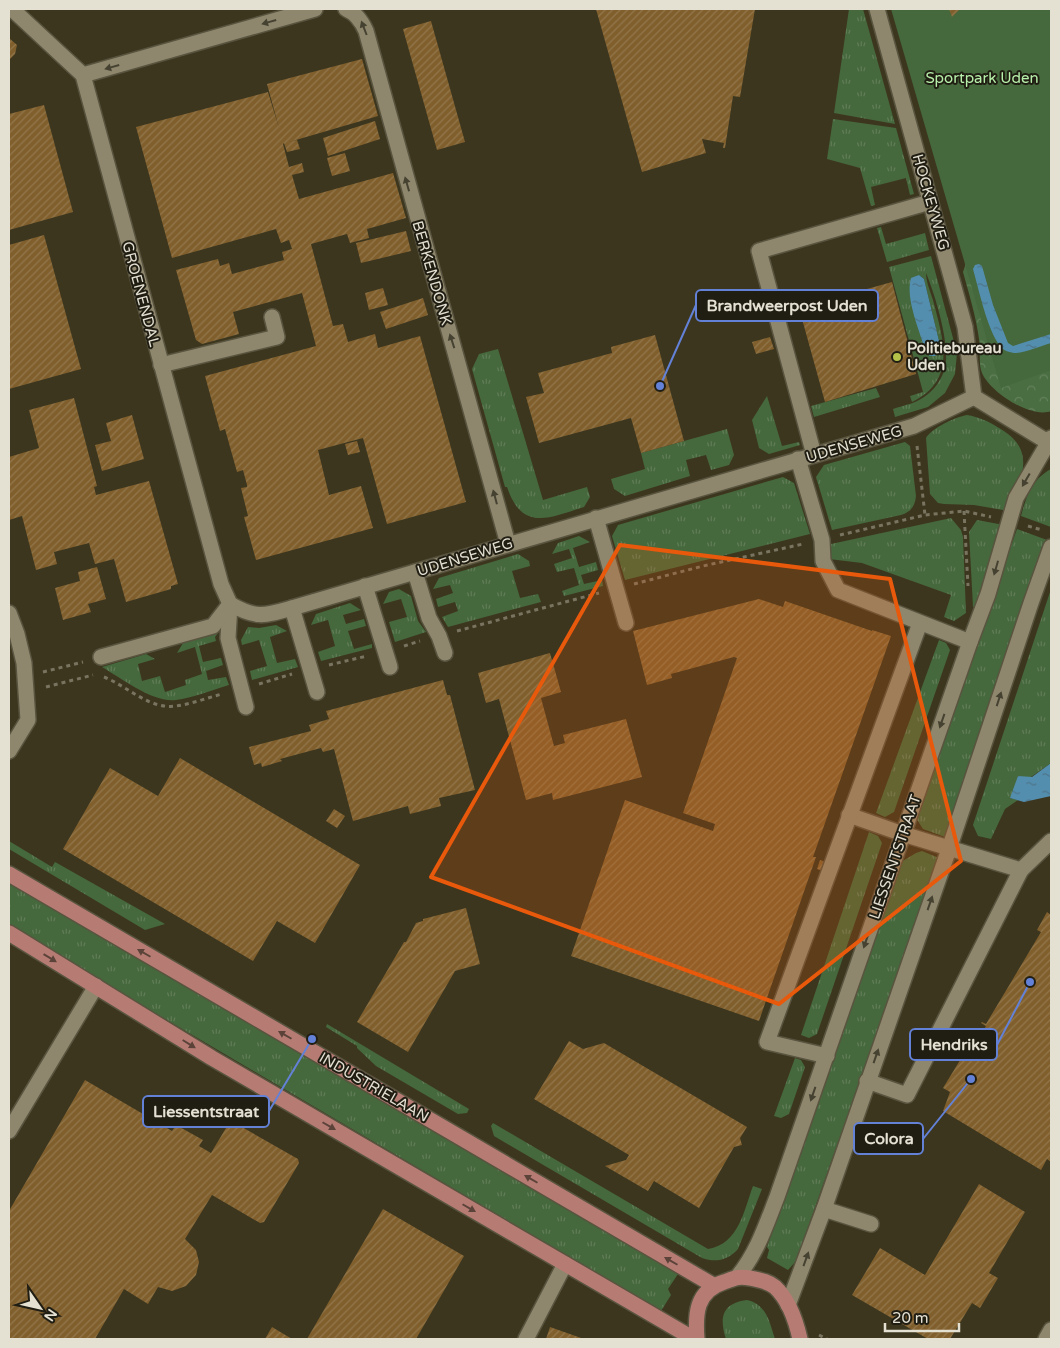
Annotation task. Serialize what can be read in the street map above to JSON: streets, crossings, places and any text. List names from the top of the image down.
{
  "streets": {
    "main road": ["INDUSTRIELAAN"],
    "street": [
      "HOCKEYWEG",
      "BERKENDONK",
      "GROENENDAL",
      "UDENSEWEG",
      "LIESSENTSTRAAT"
    ]
  },
  "crossings": [
    ["HOCKEYWEG", "UDENSEWEG"],
    ["BERKENDONK", "UDENSEWEG"],
    ["GROENENDAL", "UDENSEWEG"]
  ],
  "one_way": ["BERKENDONK"],
  "parks": ["Sportpark Uden"],
  "places": [
    "Politiebureau Uden",
    "Brandweerpost Uden",
    "Hendriks",
    "Liessentstraat",
    "Colora"
  ],
  "scale_bar": "20 m",
  "north": "bottom right"
}
